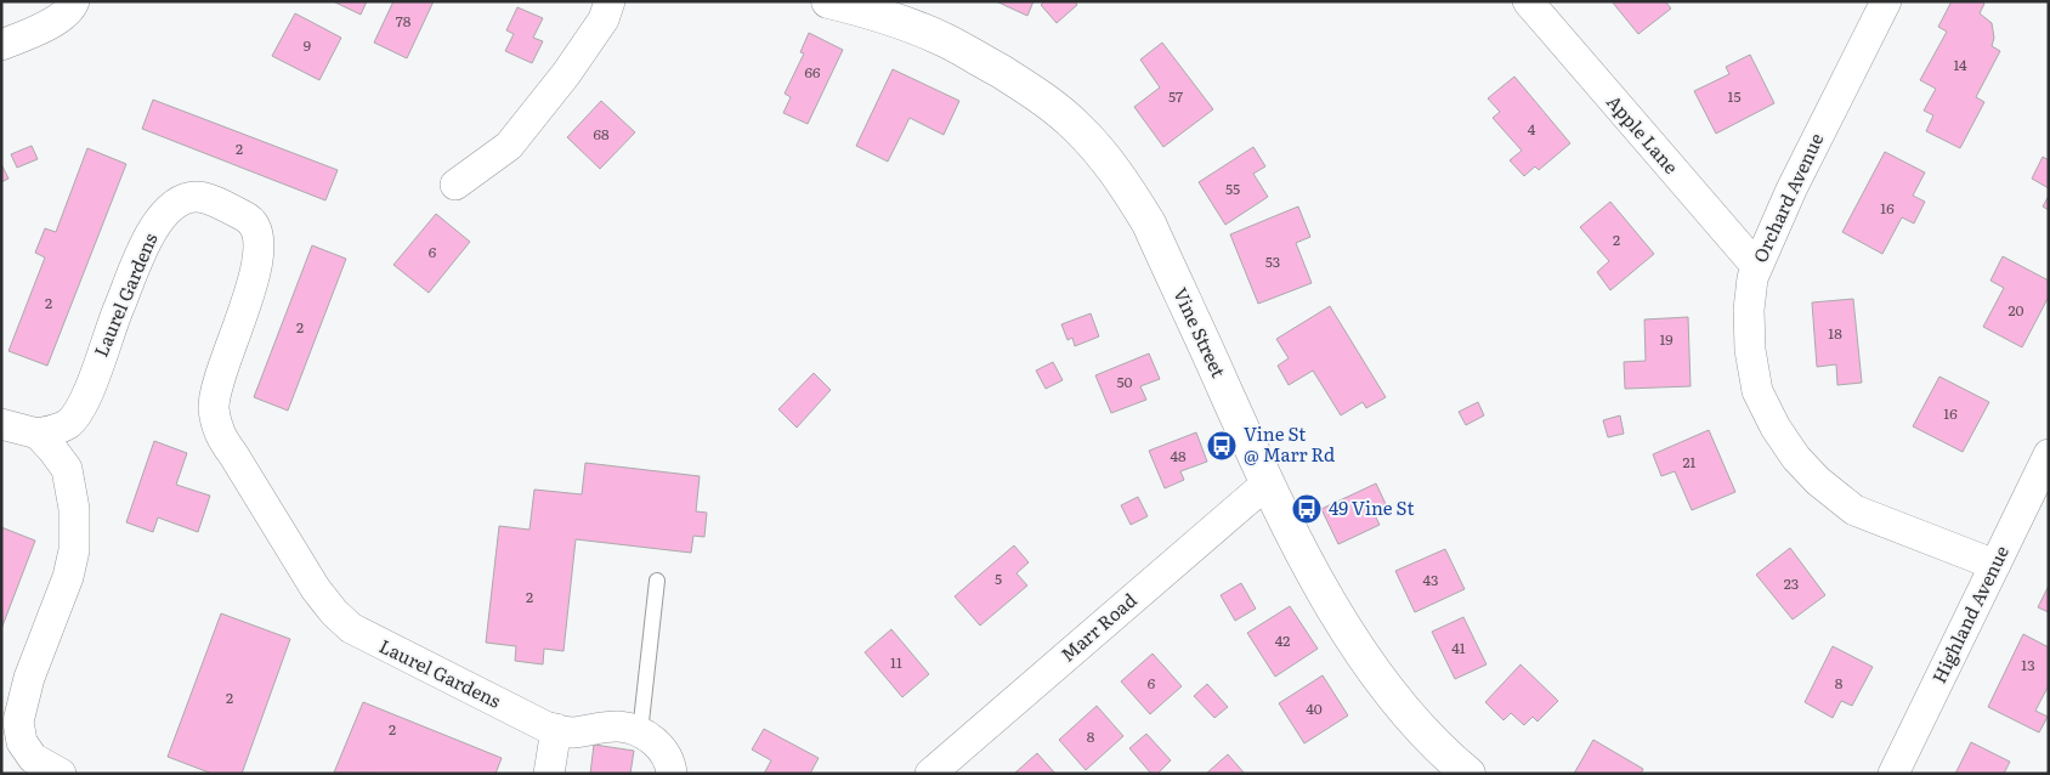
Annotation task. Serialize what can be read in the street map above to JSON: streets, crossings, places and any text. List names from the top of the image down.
{
  "streets": {
    "street": [
      "Apple Lane",
      "Orchard Avenue",
      "Laurel Gardens",
      "Vine Street",
      "Highland Avenue",
      "Marr Road"
    ]
  },
  "crossings": [
    ["Apple Lane", "Orchard Avenue"],
    ["Orchard Avenue", "Highland Avenue"],
    ["Vine Street", "Marr Road"]
  ],
  "places": {
    "bus stop": ["Vine St @ Marr Rd", "49 Vine St"]
  },
  "house_numbers": [
    "78",
    "9",
    "14",
    "66",
    "57",
    "15",
    "4",
    "68",
    "2",
    "55",
    "16",
    "2",
    "6",
    "53",
    "2",
    "20",
    "2",
    "18",
    "19",
    "50",
    "16",
    "48",
    "21",
    "5",
    "43",
    "23",
    "2",
    "42",
    "41",
    "11",
    "13",
    "6",
    "8",
    "2",
    "40",
    "2",
    "8"
  ]
}
